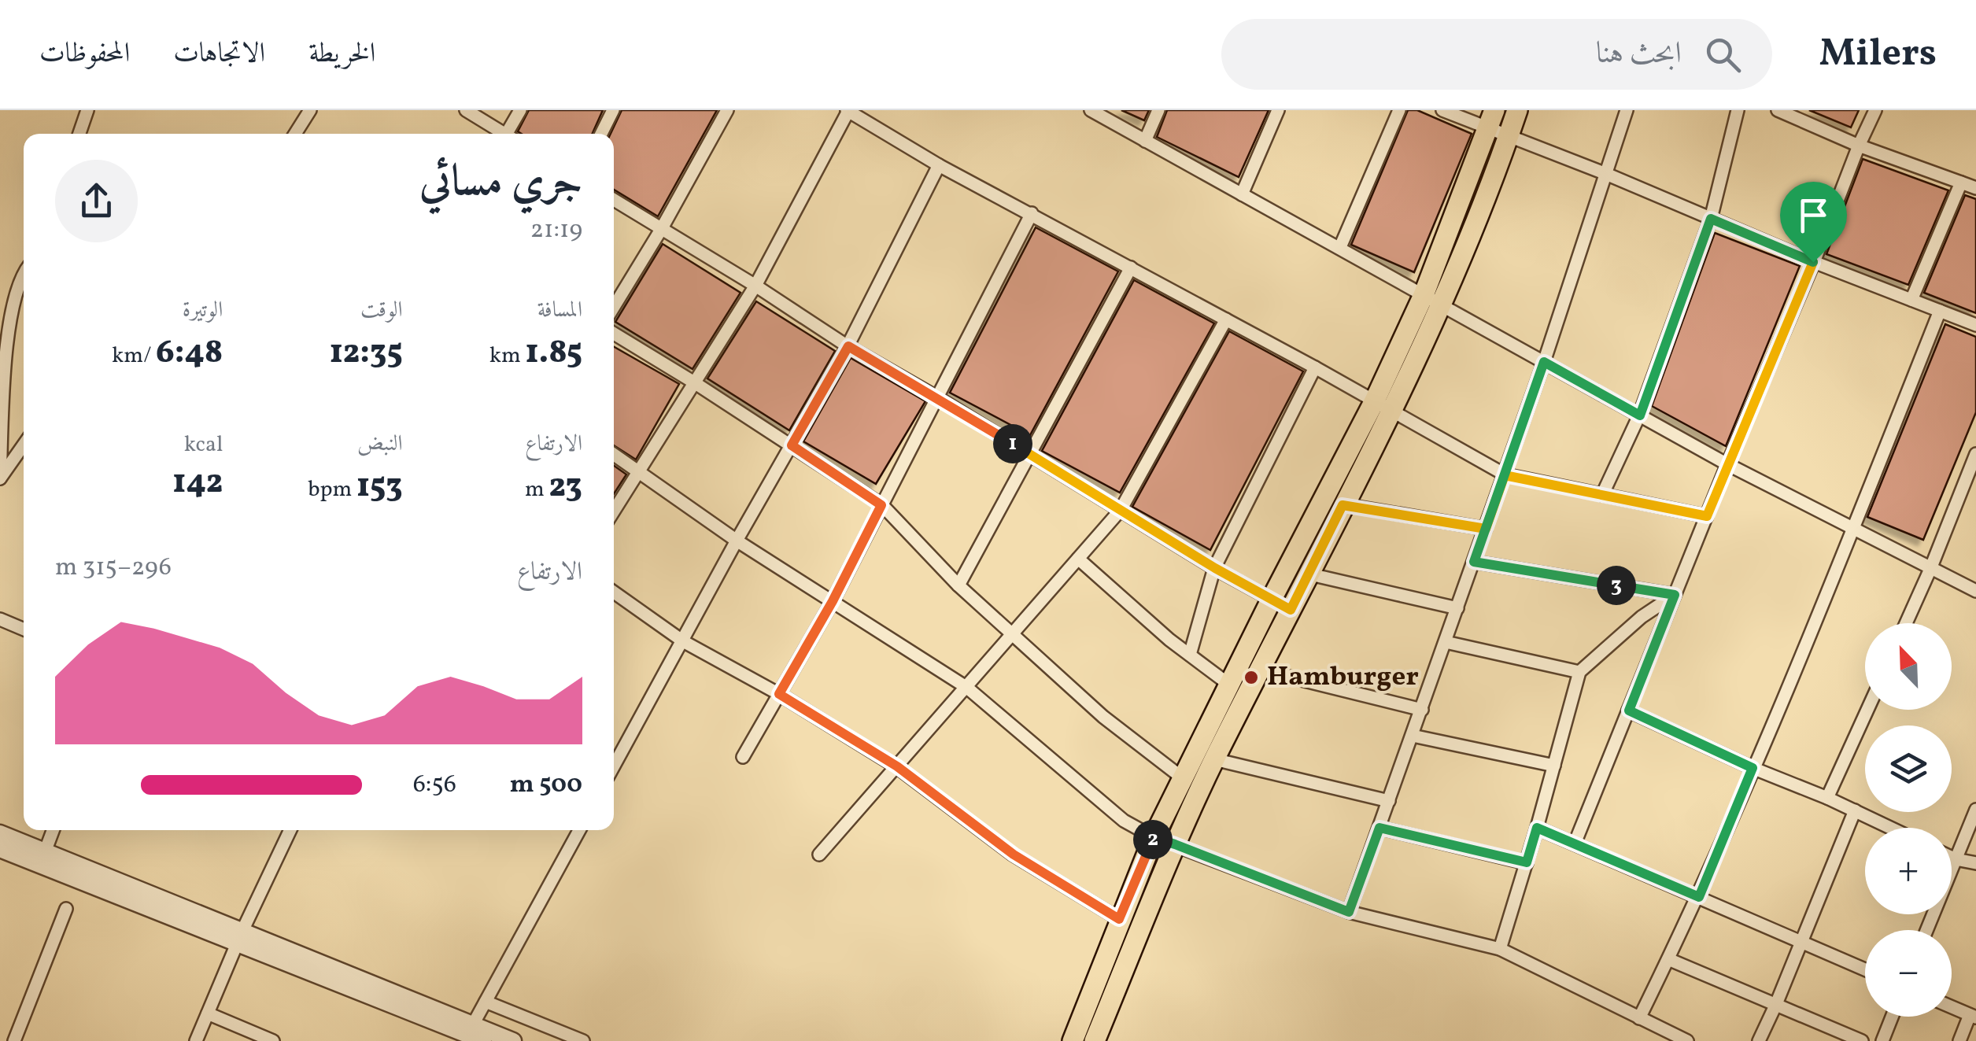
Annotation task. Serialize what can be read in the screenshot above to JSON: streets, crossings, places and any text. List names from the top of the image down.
{
  "places": ["Hamburger"],
  "north": "top left",
  "page": {
    "header": "Milers",
    "search": "ابحث هنا",
    "nav": ["الخريطة", "الاتجاهات", "المحفوظات"],
    "heading": ["جري مسائي", "21:19"],
    "stats": [
      ["المسافة", "1.85 km"],
      ["الوقت", "12:35"],
      ["الوتيرة", "6:48 /km"],
      ["الارتفاع", "23 m"],
      ["النبض", "153 bpm"],
      ["kcal", "142"]
    ],
    "pins": ["1", "3", "2"],
    "chart": ["الارتفاع", "296–315 m"],
    "map_buttons": ["+", "−"],
    "list": [
      {
        "name": "500 m",
        "note": "6:56"
      }
    ]
  }
}
